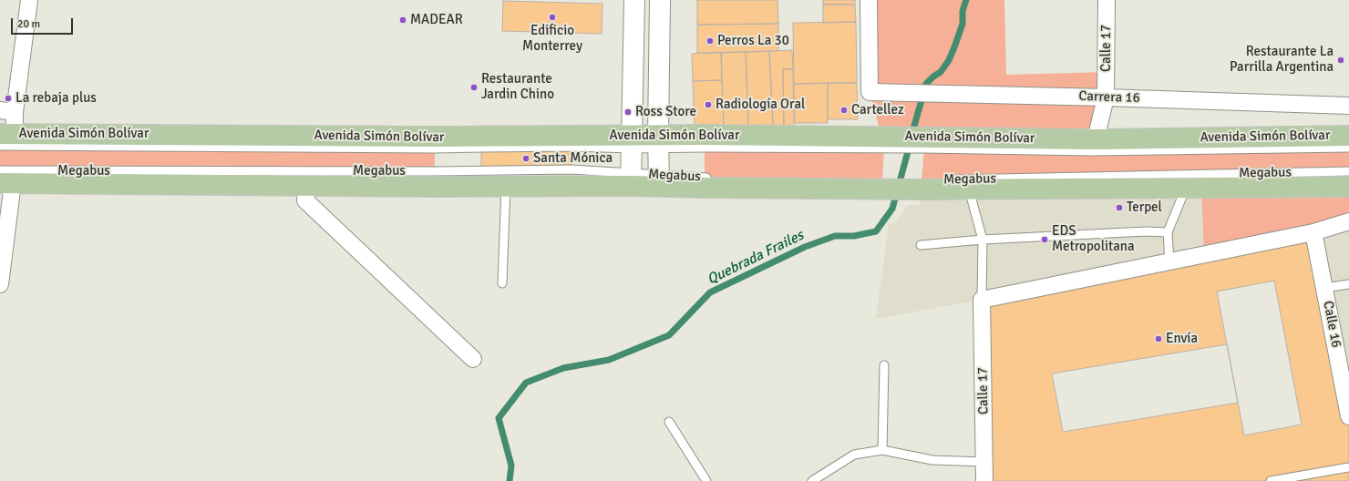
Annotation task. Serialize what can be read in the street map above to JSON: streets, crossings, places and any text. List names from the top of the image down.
{
  "streets": {
    "main road": ["Avenida Simón Bolívar"],
    "street": ["Calle 17", "Carrera 16", "Calle 16"],
    "lane": ["Megabus"]
  },
  "crossings": [
    ["Calle 17", "Carrera 16"],
    ["Calle 17", "Avenida Simón Bolívar"],
    ["Avenida Simón Bolívar", "Megabus"]
  ],
  "water": ["Quebrada Frailes"],
  "places": [
    "Edificio Monterrey",
    "MADEAR",
    "Perros La 30",
    "Restaurante La Parrilla Argentina",
    "Restaurante Jardin Chino",
    "La rebaja plus",
    "Radiología Oral",
    "Cartellez",
    "Ross Store",
    "Santa Mónica",
    "Terpel",
    "EDS Metropolitana",
    "Envía"
  ],
  "scale_bar": "20 m"
}
